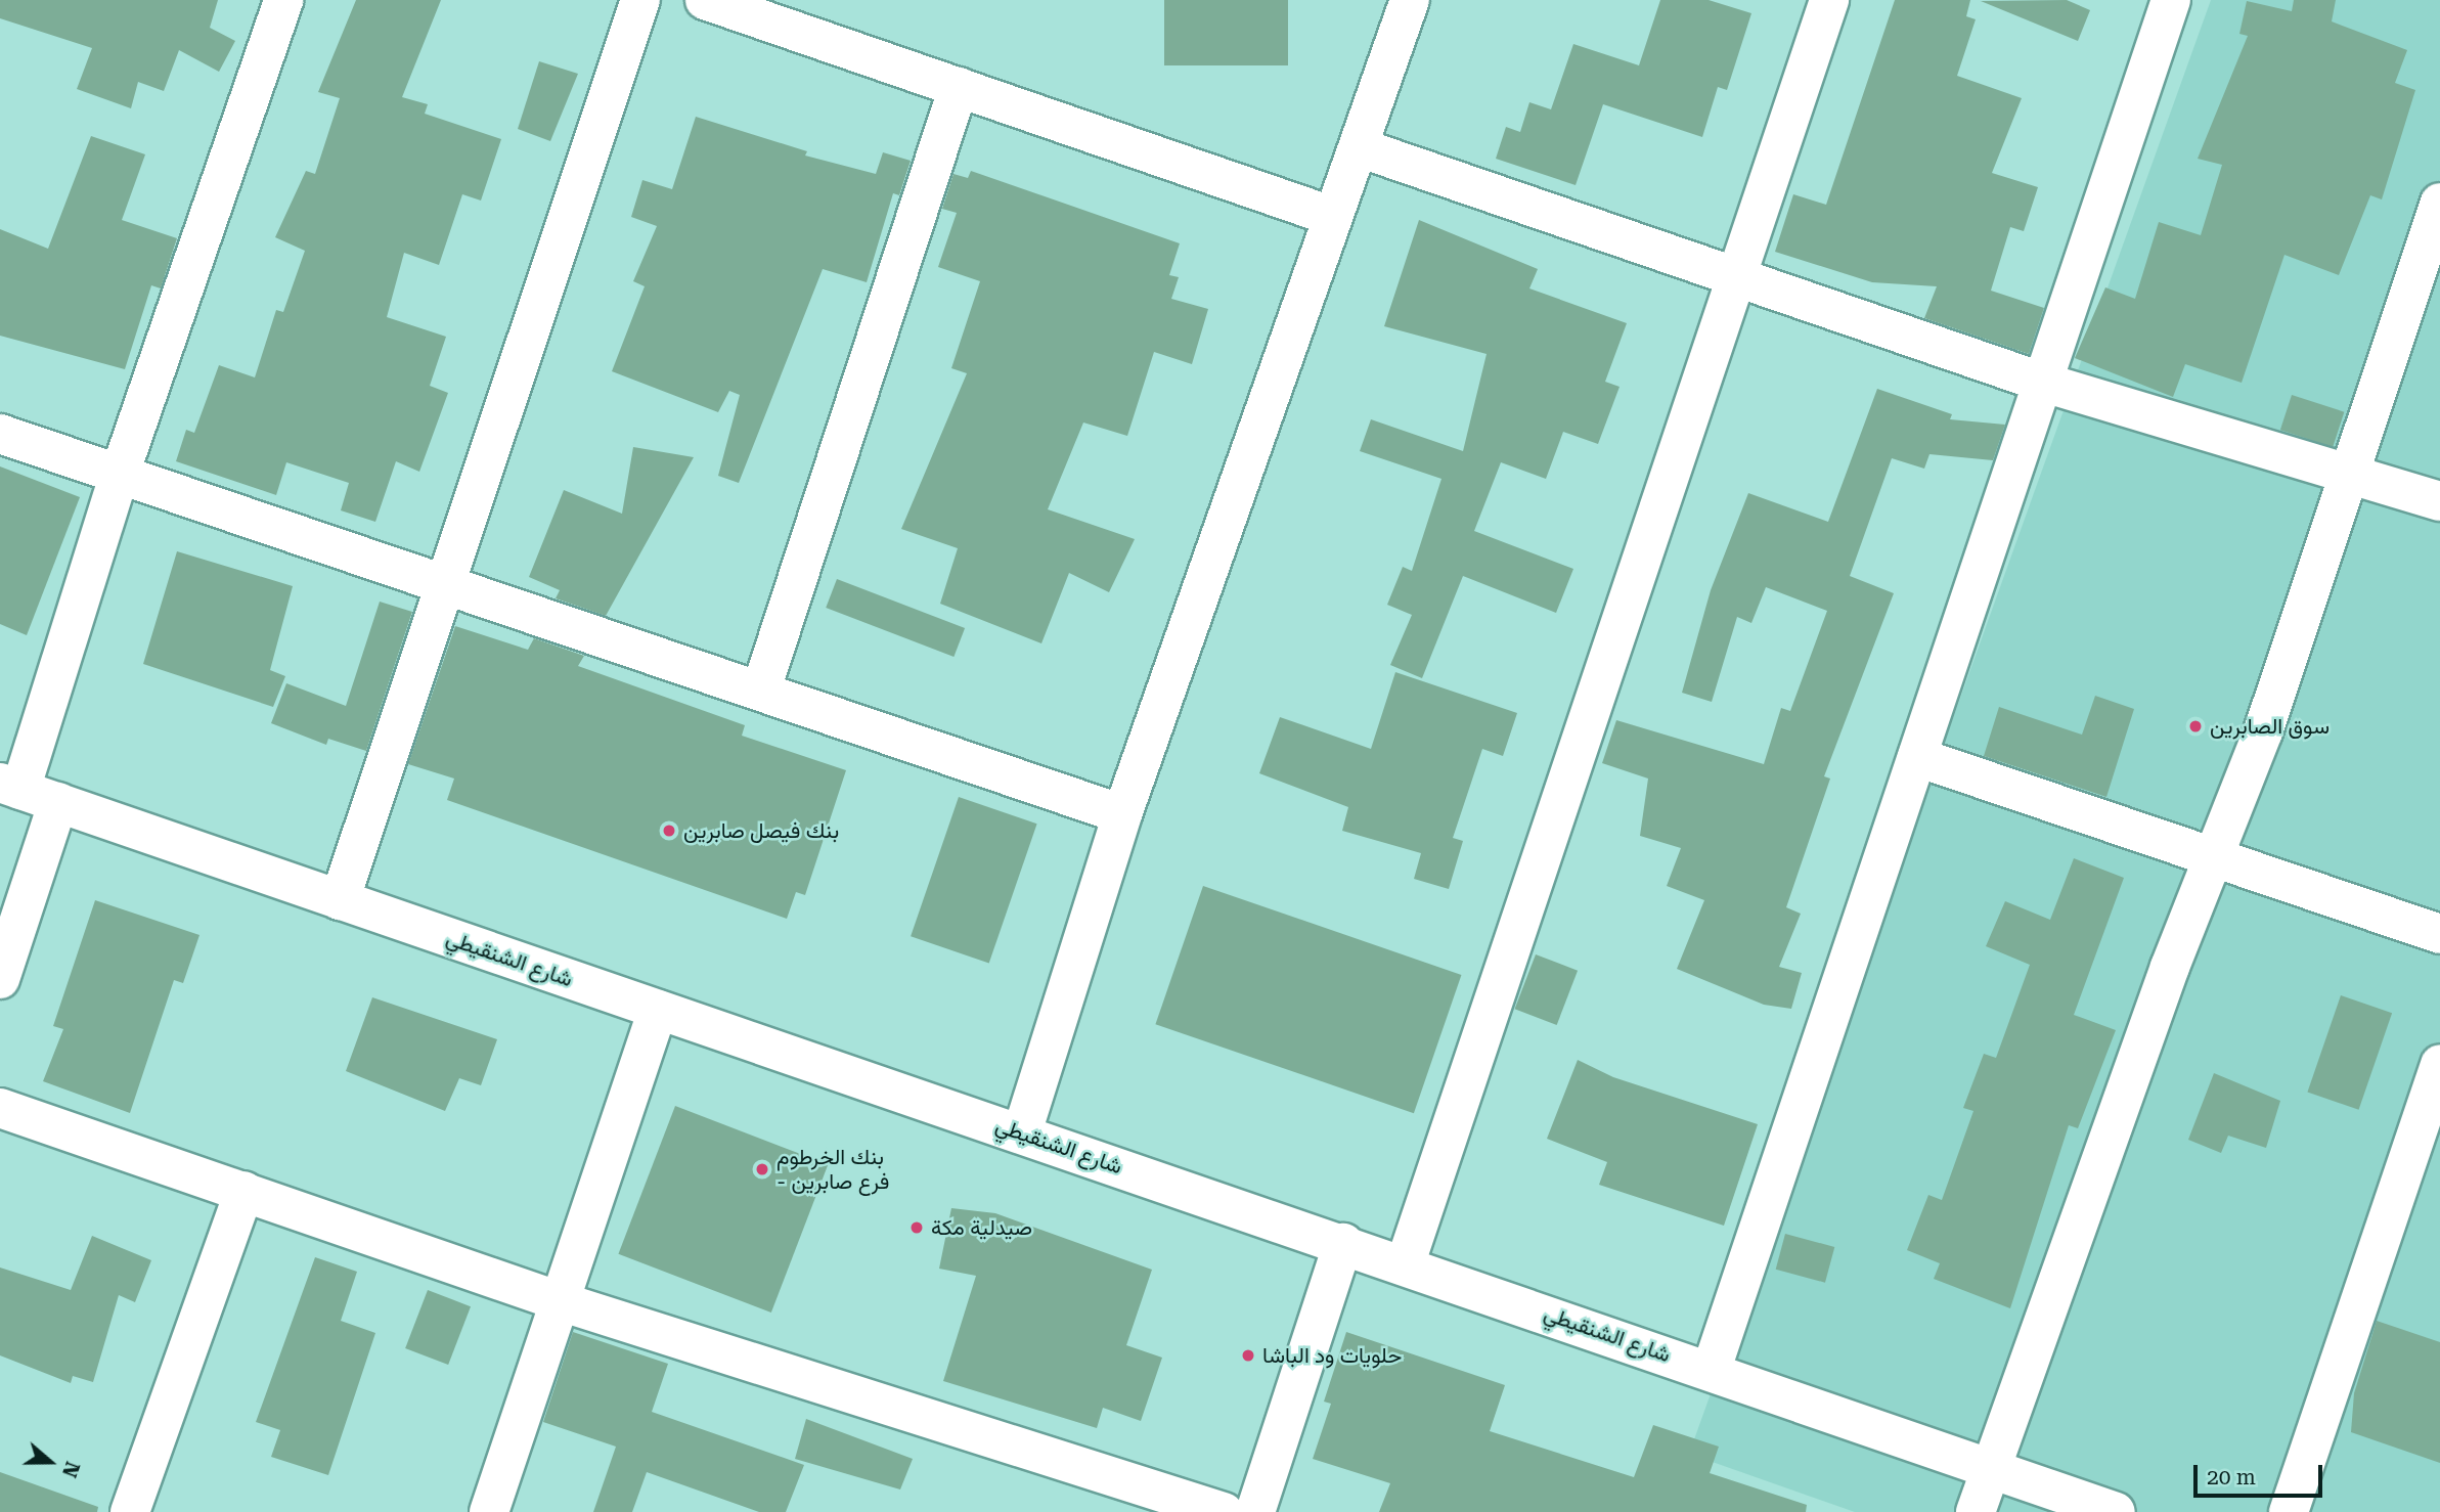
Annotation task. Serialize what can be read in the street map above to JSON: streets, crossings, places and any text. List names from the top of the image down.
{
  "streets": {
    "street": ["شارع الشنقيطي"]
  },
  "places": [
    "سوق الصابرين",
    "بنك فيصل صابرين",
    "بنك الخرطوم - فرع صابرين",
    "صيدلية مكة",
    "حلويات ود الباشا"
  ],
  "scale_bar": "20 m",
  "north": "right"
}
